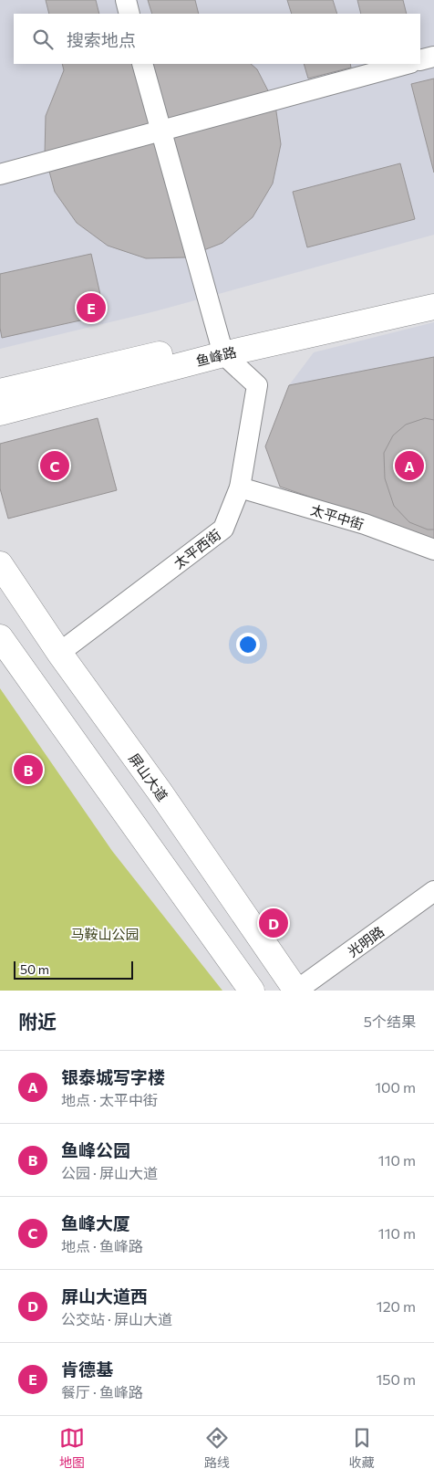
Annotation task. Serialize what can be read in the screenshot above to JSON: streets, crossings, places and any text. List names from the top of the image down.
{
  "streets": {
    "main road": ["鱼峰路", "屏山大道"],
    "street": ["太平中街", "太平西街", "光明路"]
  },
  "crossings": [
    ["鱼峰路", "太平西街"],
    ["太平中街", "太平西街"],
    ["太平西街", "屏山大道"],
    ["屏山大道", "光明路"]
  ],
  "parks": ["马鞍山公园"],
  "scale_bar": "50 m",
  "page": {
    "search": "搜索地点",
    "pins": [
      "E",
      "A",
      "C",
      "B",
      "D"
    ],
    "scale": "50 m",
    "heading": ["附近", "5个结果"],
    "list": [
      {
        "mark": "A",
        "name": "银泰城写字楼",
        "note": "地点 · 太平中街",
        "value": "100 m"
      },
      {
        "mark": "B",
        "name": "鱼峰公园",
        "note": "公园 · 屏山大道",
        "value": "110 m"
      },
      {
        "mark": "C",
        "name": "鱼峰大厦",
        "note": "地点 · 鱼峰路",
        "value": "110 m"
      },
      {
        "mark": "D",
        "name": "屏山大道西",
        "note": "公交站 · 屏山大道",
        "value": "120 m"
      },
      {
        "mark": "E",
        "name": "肯德基",
        "note": "餐厅 · 鱼峰路",
        "value": "150 m"
      }
    ],
    "nav": ["地图", "路线", "收藏"]
  }
}
